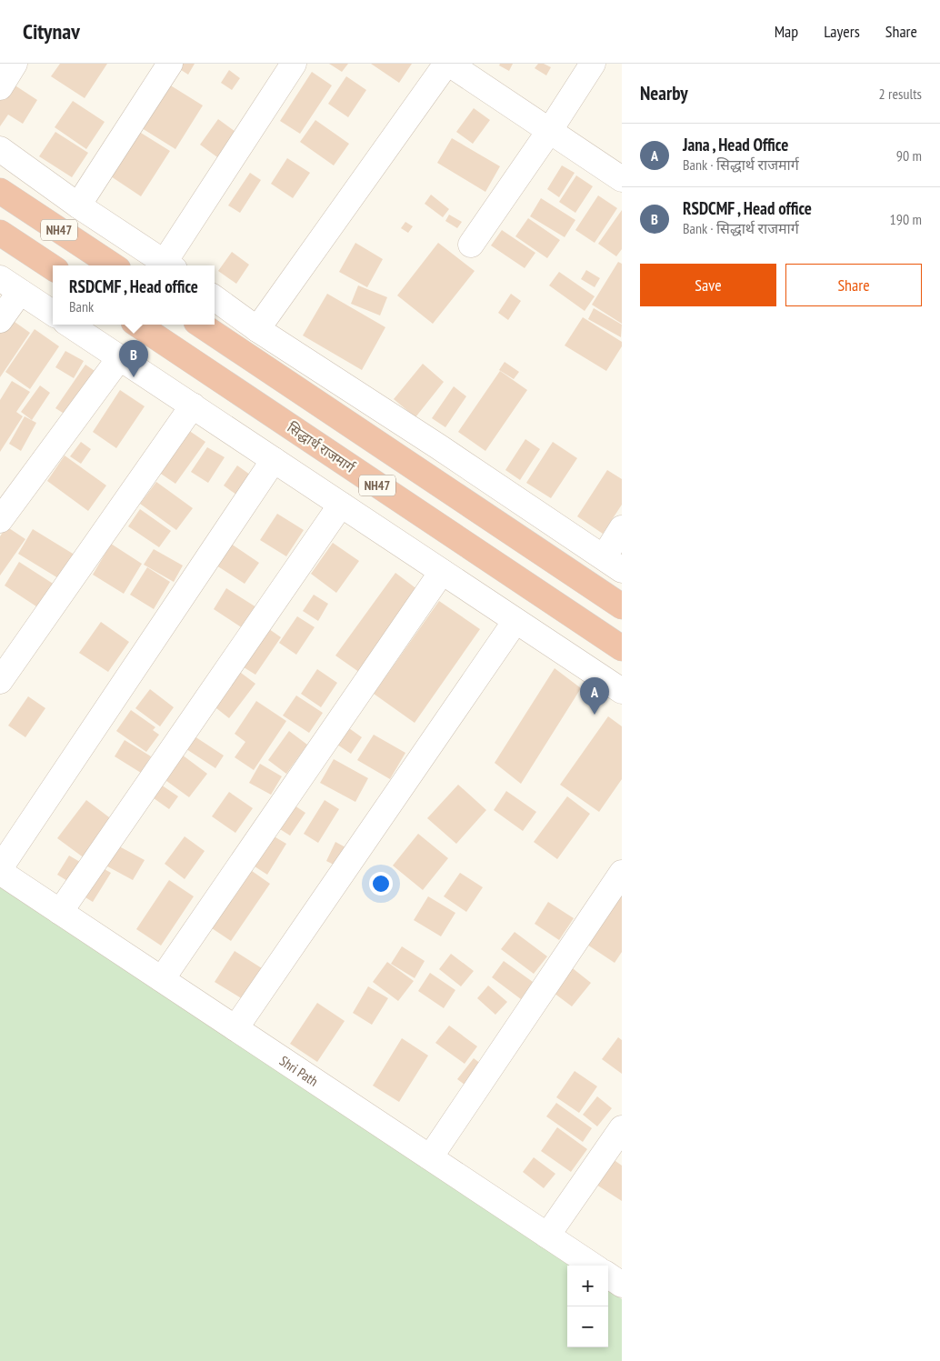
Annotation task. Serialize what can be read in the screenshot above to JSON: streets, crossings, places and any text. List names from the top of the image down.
{
  "streets": {
    "highway": ["NH47", "सिद्धार्थ राजमार्ग"],
    "street": ["Shri Path"]
  },
  "page": {
    "header": "Citynav",
    "nav": ["Map", "Layers", "Share"],
    "heading": ["Nearby", "2 results"],
    "list": [
      {
        "mark": "A",
        "name": "Jana , Head Office",
        "note": "Bank · सिद्धार्थ राजमार्ग",
        "value": "90 m"
      },
      {
        "mark": "B",
        "name": "RSDCMF , Head office",
        "note": "Bank · सिद्धार्थ राजमार्ग",
        "value": "190 m"
      }
    ],
    "buttons": ["Save", "Share"],
    "popup": ["RSDCMF , Head office", "Bank"],
    "pins": ["B", "A"],
    "map_buttons": ["+", "−"]
  }
}
